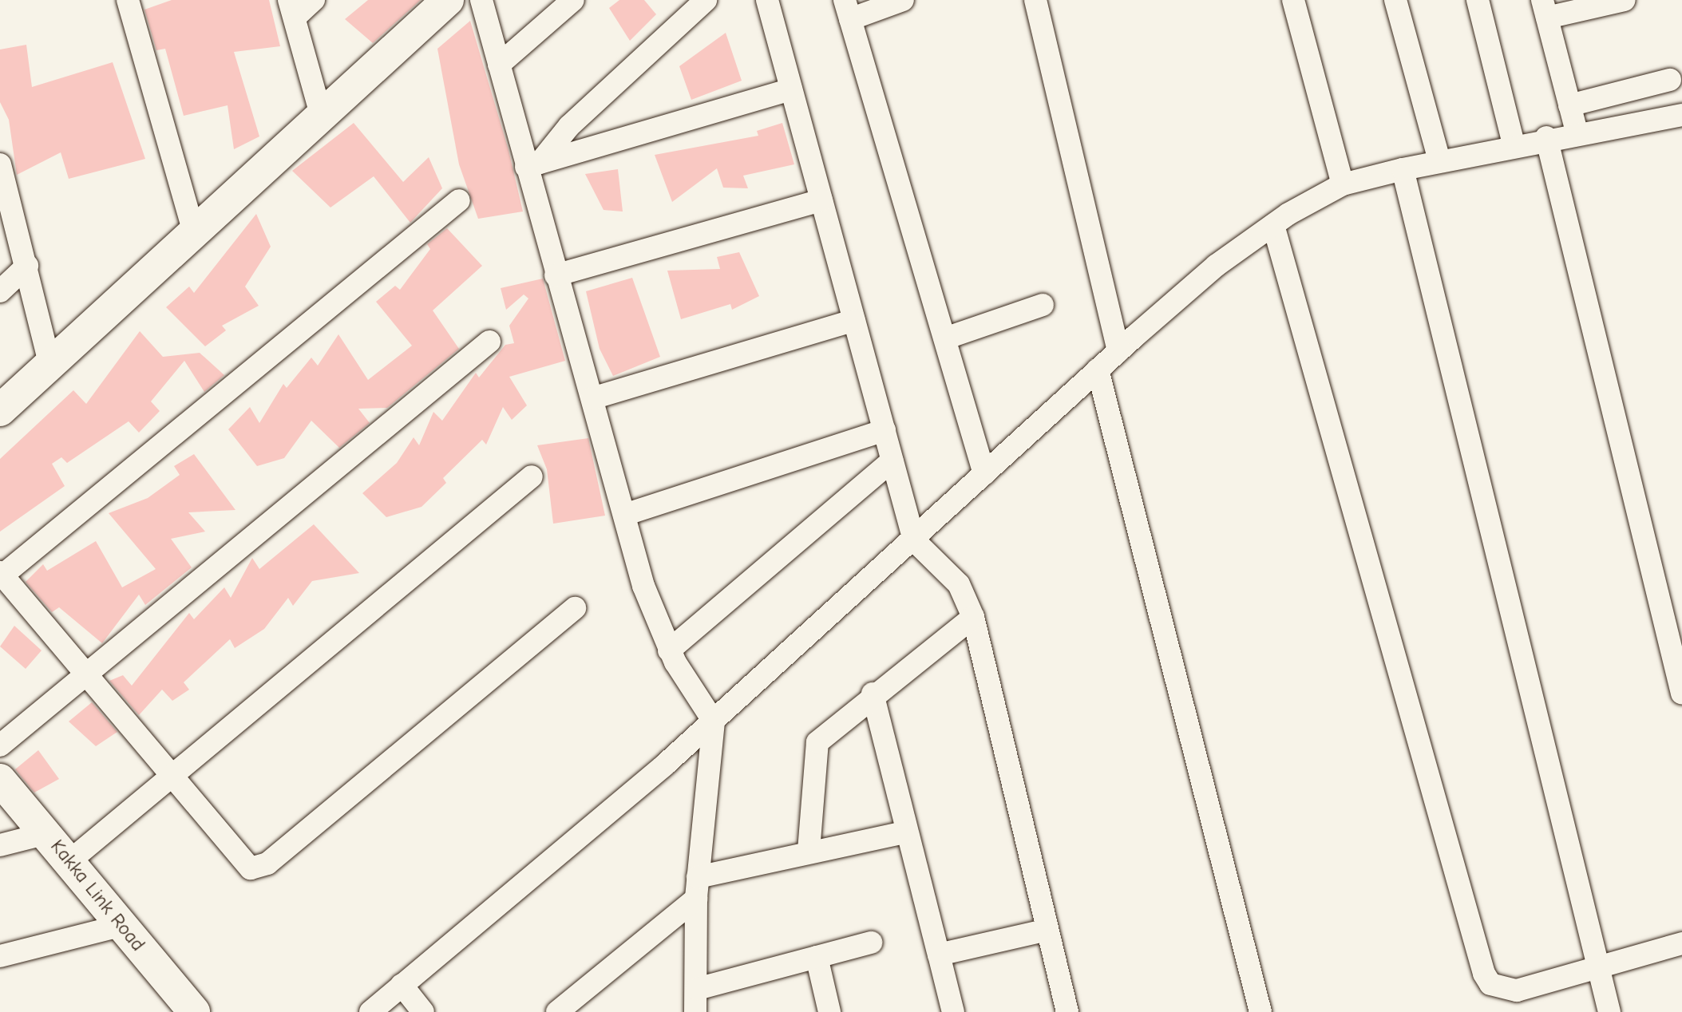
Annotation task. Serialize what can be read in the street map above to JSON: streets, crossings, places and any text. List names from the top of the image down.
{
  "streets": {
    "street": ["Kakka Link Road"]
  }
}
